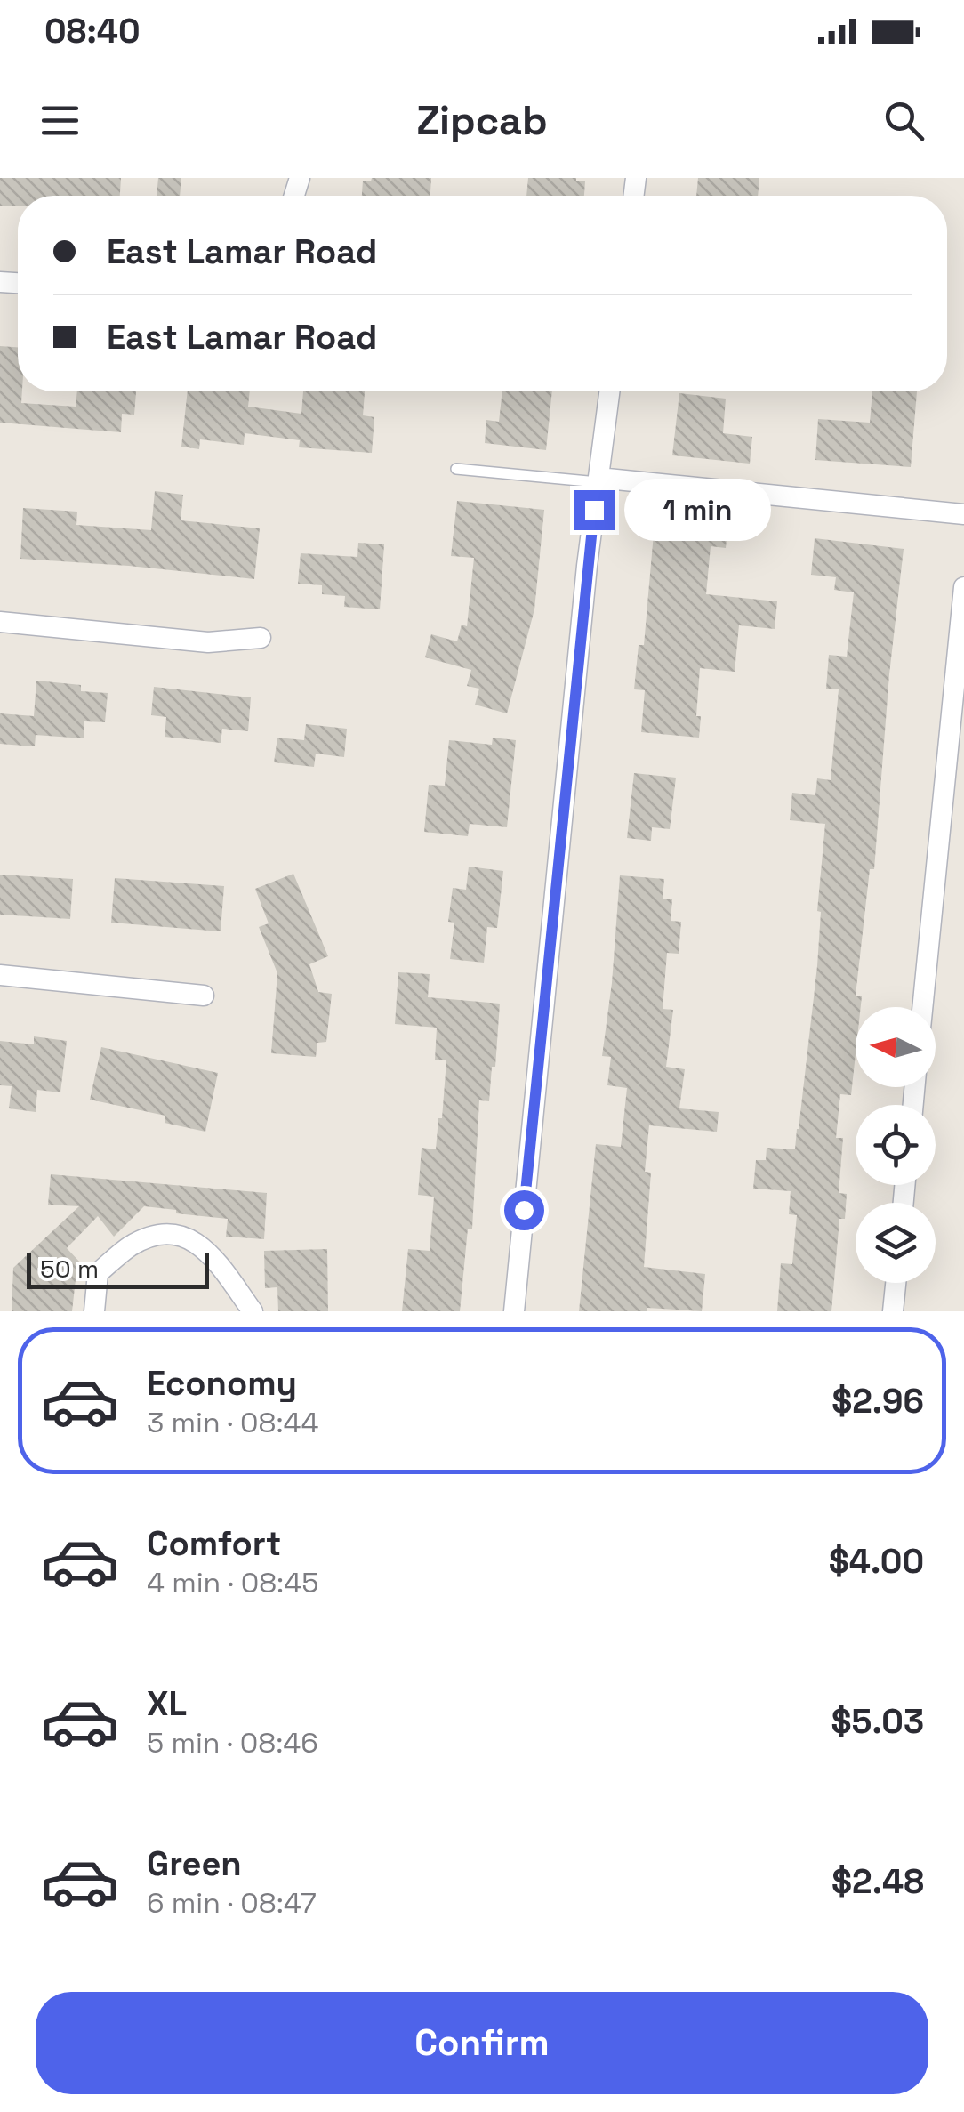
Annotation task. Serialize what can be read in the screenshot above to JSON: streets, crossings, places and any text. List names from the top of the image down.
{
  "scale_bar": "50 m",
  "north": "left",
  "page": {
    "status": "08:40",
    "header": "Zipcab",
    "banner": ["East Lamar Road", "East Lamar Road"],
    "bubble": "1 min",
    "scale": "50 m",
    "list": [
      {
        "name": "Economy",
        "note": "3 min · 08:44",
        "value": "$2.96"
      },
      {
        "name": "Comfort",
        "note": "4 min · 08:45",
        "value": "$4.00"
      },
      {
        "name": "XL",
        "note": "5 min · 08:46",
        "value": "$5.03"
      },
      {
        "name": "Green",
        "note": "6 min · 08:47",
        "value": "$2.48"
      }
    ],
    "buttons": "Confirm"
  }
}
